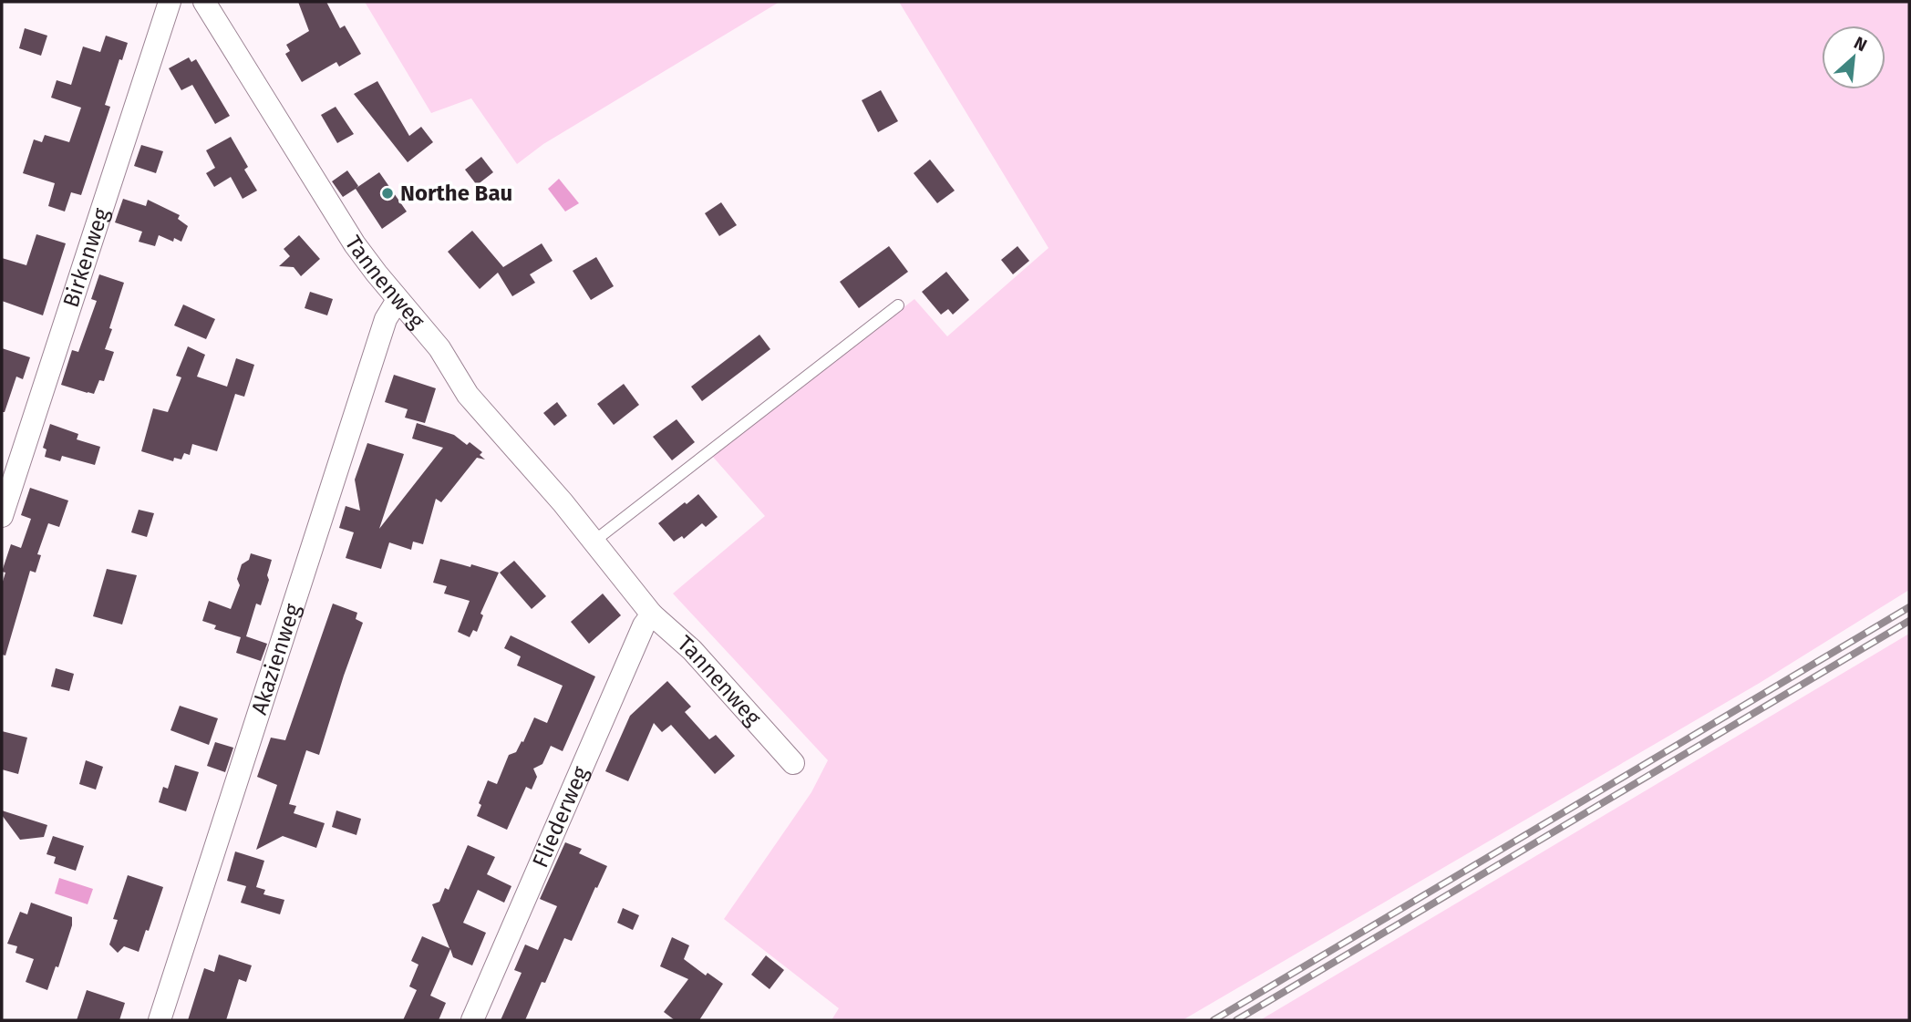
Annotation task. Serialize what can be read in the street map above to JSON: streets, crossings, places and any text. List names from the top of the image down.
{
  "streets": {
    "street": [
      "Birkenweg",
      "Tannenweg",
      "Akazienweg",
      "Fliederweg"
    ]
  },
  "crossings": [
    ["Tannenweg", "Akazienweg"],
    ["Tannenweg", "Fliederweg"]
  ],
  "places": ["Northe Bau"],
  "north": "top right"
}
